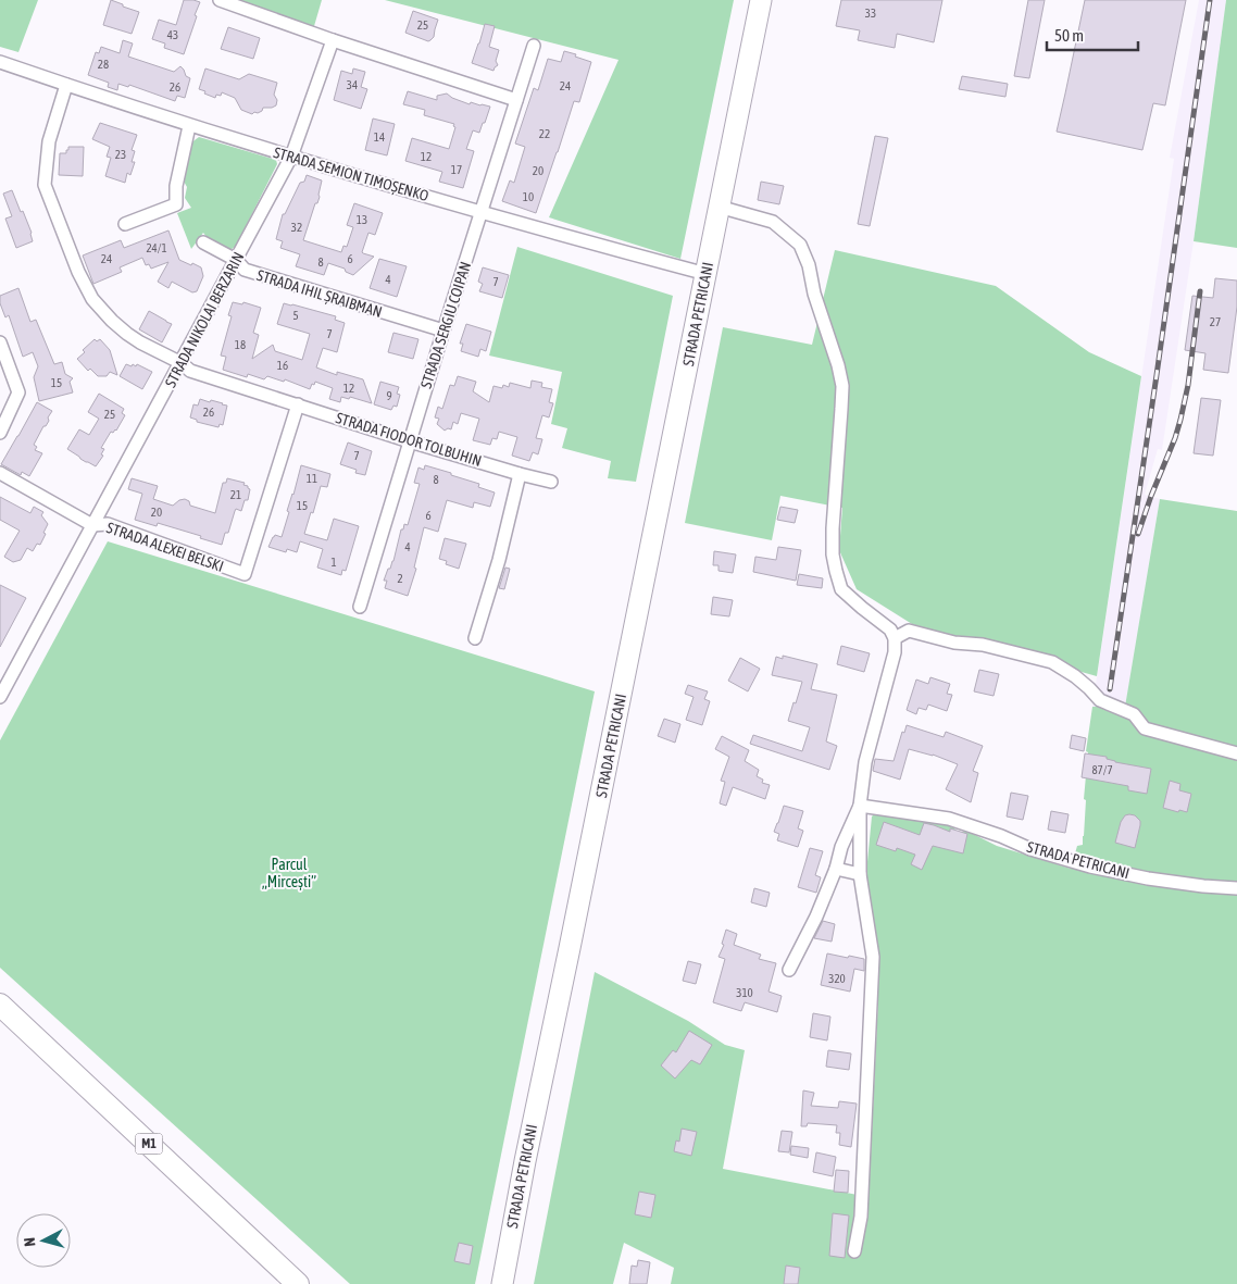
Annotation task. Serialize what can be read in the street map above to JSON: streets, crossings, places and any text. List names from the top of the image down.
{
  "streets": {
    "highway": ["M1"],
    "main road": ["STRADA PETRICANI"],
    "street": [
      "STRADA SEMION TIMOȘENKO",
      "STRADA IHIL ȘRAIBMAN",
      "STRADA NIKOLAI BERZARIN",
      "STRADA SERGIU COIPAN",
      "STRADA FIODOR TOLBUHIN",
      "STRADA ALEXEI BELSKI"
    ]
  },
  "crossings": [
    ["STRADA SEMION TIMOȘENKO", "STRADA PETRICANI"],
    ["STRADA SEMION TIMOȘENKO", "STRADA NIKOLAI BERZARIN"],
    ["STRADA SEMION TIMOȘENKO", "STRADA SERGIU COIPAN"],
    ["STRADA SEMION TIMOȘENKO", "STRADA FIODOR TOLBUHIN"],
    ["STRADA IHIL ȘRAIBMAN", "STRADA NIKOLAI BERZARIN"],
    ["STRADA IHIL ȘRAIBMAN", "STRADA SERGIU COIPAN"],
    ["STRADA NIKOLAI BERZARIN", "STRADA FIODOR TOLBUHIN"],
    ["STRADA NIKOLAI BERZARIN", "STRADA ALEXEI BELSKI"],
    ["STRADA SERGIU COIPAN", "STRADA FIODOR TOLBUHIN"],
    ["STRADA FIODOR TOLBUHIN", "STRADA ALEXEI BELSKI"]
  ],
  "parks": ["Parcul „Mircești”"],
  "house_numbers": [
    "33",
    "25",
    "43",
    "28",
    "34",
    "24",
    "26",
    "22",
    "14",
    "23",
    "12",
    "17",
    "20",
    "10",
    "13",
    "32",
    "24/1",
    "24",
    "6",
    "8",
    "4",
    "7",
    "5",
    "27",
    "7",
    "18",
    "16",
    "15",
    "12",
    "9",
    "26",
    "25",
    "7",
    "11",
    "8",
    "21",
    "15",
    "20",
    "6",
    "4",
    "1",
    "2",
    "87/7",
    "320",
    "310"
  ],
  "scale_bar": "50 m",
  "north": "left"
}
